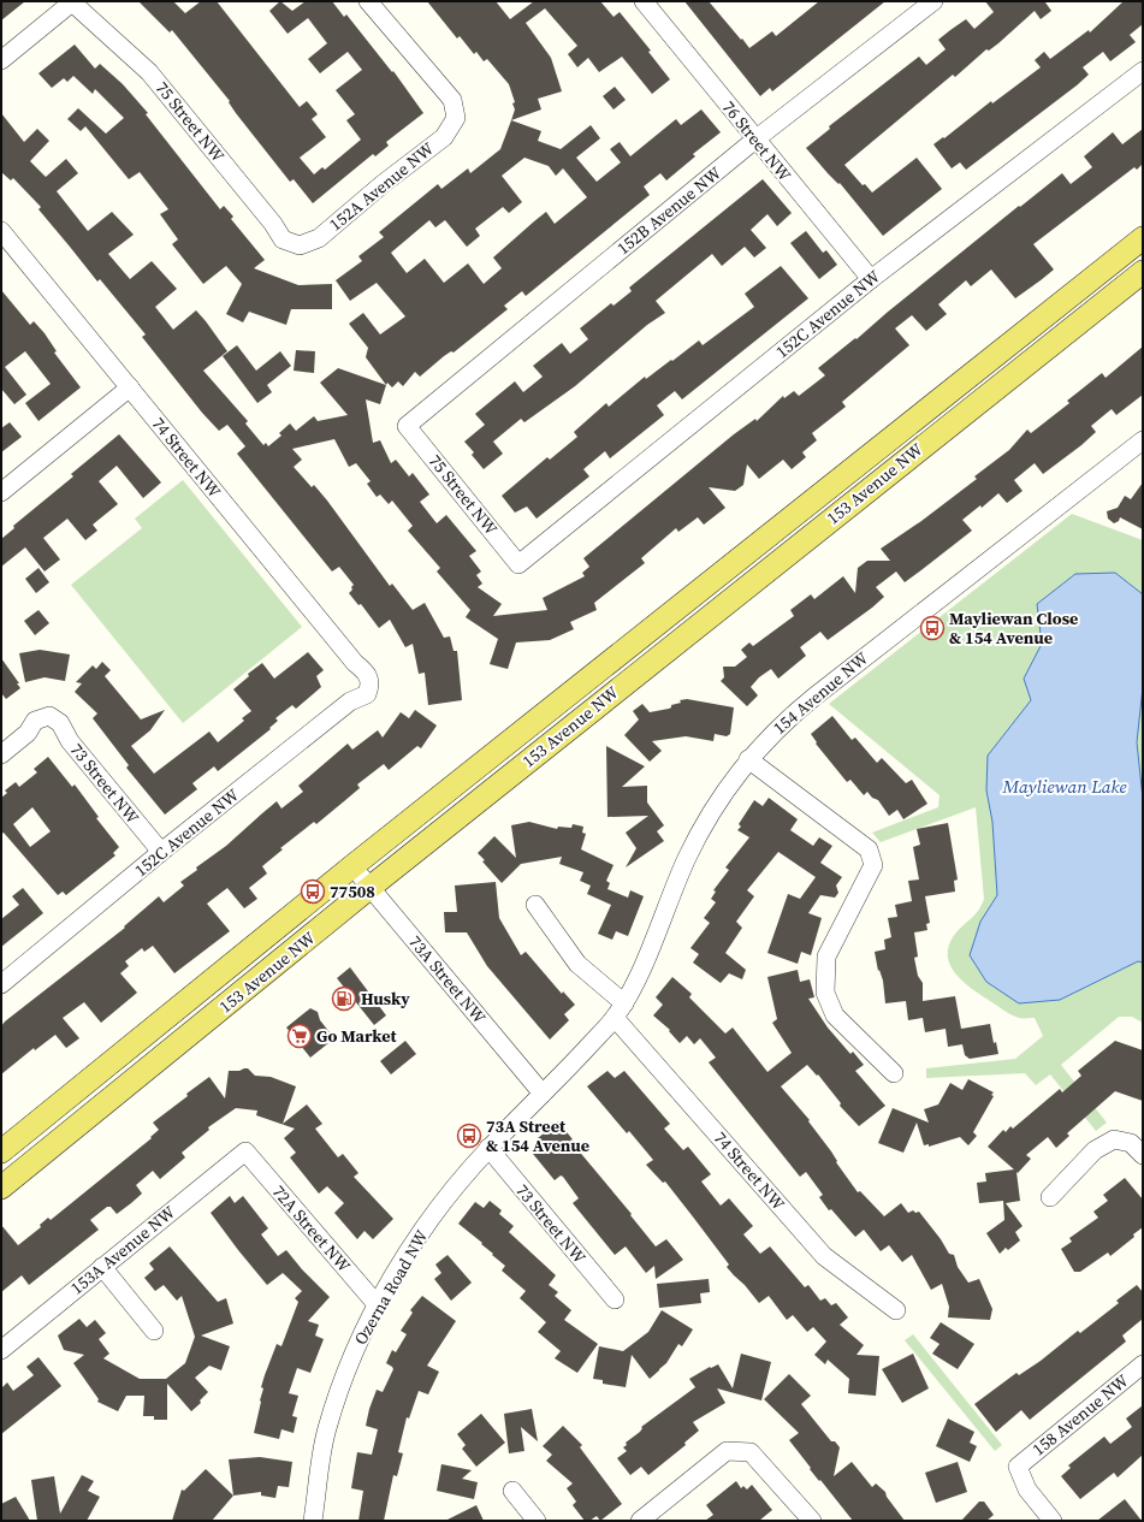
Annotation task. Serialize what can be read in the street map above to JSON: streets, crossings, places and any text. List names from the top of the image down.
{
  "streets": {
    "main road": ["153 Avenue NW"],
    "street": [
      "75 Street NW",
      "76 Street NW",
      "152A Avenue NW",
      "152B Avenue NW",
      "152C Avenue NW",
      "74 Street NW",
      "154 Avenue NW",
      "73 Street NW",
      "73A Street NW",
      "72A Street NW",
      "153A Avenue NW",
      "Ozerna Road NW",
      "158 Avenue NW"
    ]
  },
  "crossings": [
    ["75 Street NW", "152A Avenue NW"],
    ["75 Street NW", "152B Avenue NW"],
    ["75 Street NW", "152C Avenue NW"],
    ["76 Street NW", "152B Avenue NW"],
    ["76 Street NW", "152C Avenue NW"],
    ["152C Avenue NW", "74 Street NW"],
    ["152C Avenue NW", "73 Street NW"],
    ["74 Street NW", "154 Avenue NW"],
    ["153 Avenue NW", "73A Street NW"],
    ["154 Avenue NW", "73A Street NW"],
    ["154 Avenue NW", "Ozerna Road NW"],
    ["73 Street NW", "Ozerna Road NW"],
    ["73A Street NW", "Ozerna Road NW"],
    ["72A Street NW", "153A Avenue NW"],
    ["72A Street NW", "Ozerna Road NW"]
  ],
  "water": ["Mayliewan Lake"],
  "places": {
    "bus stop": ["Mayliewan Close & 154 Avenue", "77508", "73A Street & 154 Avenue"],
    "fuel station": ["Husky"],
    "supermarket": ["Go Market"]
  }
}
